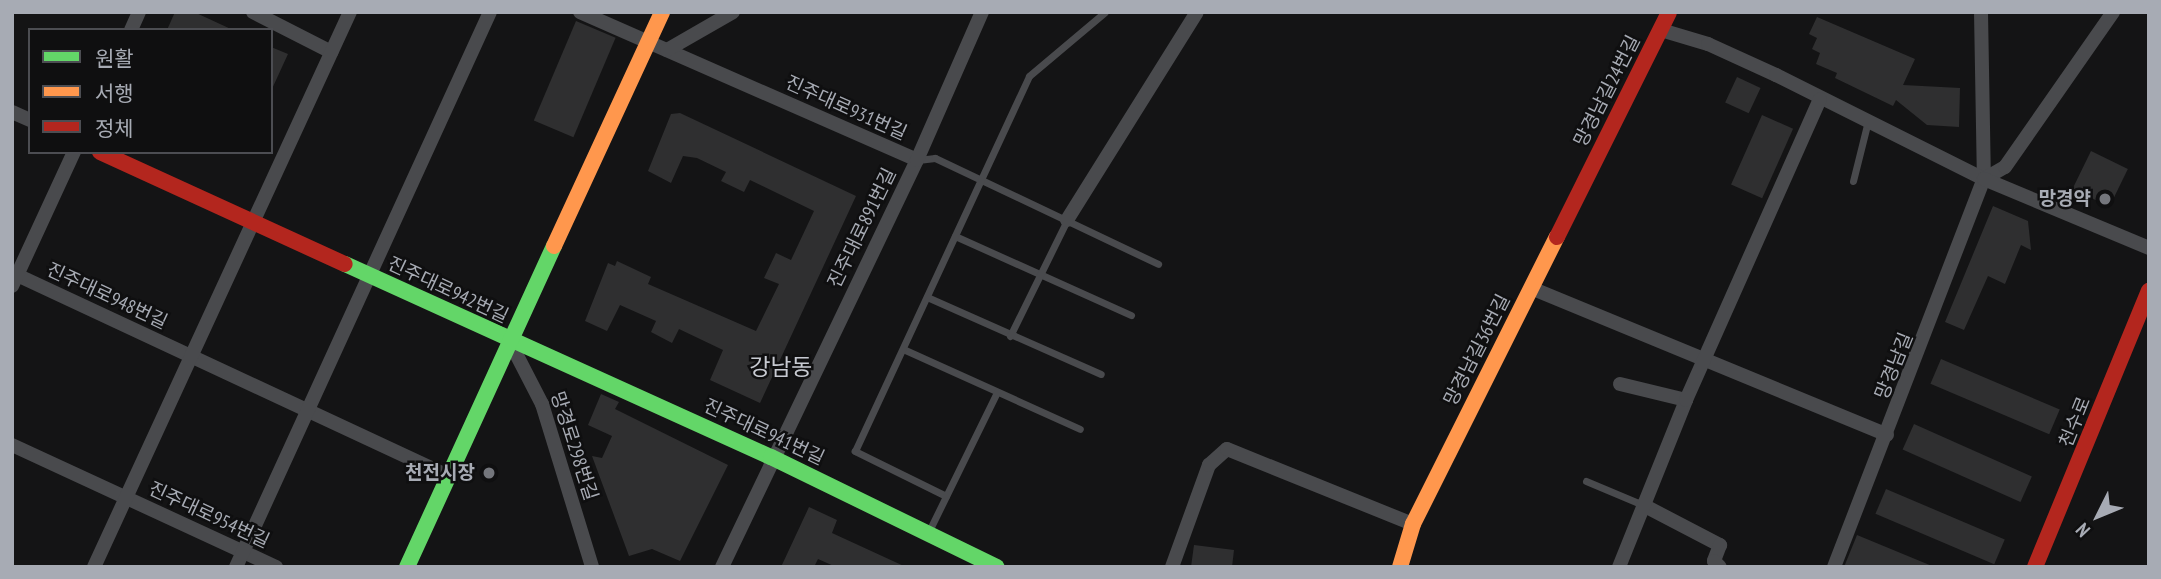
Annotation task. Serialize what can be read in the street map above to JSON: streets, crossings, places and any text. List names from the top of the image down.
{
  "streets": {
    "street": [
      "망경남길24번길",
      "진주대로931번길",
      "진주대로891번길",
      "진주대로942번길",
      "진주대로948번길",
      "망경남길36번길",
      "망경남길",
      "천수로",
      "진주대로941번길",
      "망경로298번길",
      "진주대로954번길"
    ]
  },
  "crossings": [
    ["망경남길24번길", "망경남길36번길"],
    ["망경남길24번길", "망경남길"],
    ["진주대로931번길", "진주대로891번길"],
    ["진주대로891번길", "진주대로941번길"],
    ["진주대로942번길", "진주대로941번길"],
    ["진주대로942번길", "망경로298번길"],
    ["망경남길36번길", "망경남길"],
    ["진주대로941번길", "망경로298번길"]
  ],
  "districts": ["강남동"],
  "places": ["망경약", "천전시장"],
  "legend": ["원활", "서행", "정체"],
  "north": "bottom left"
}
